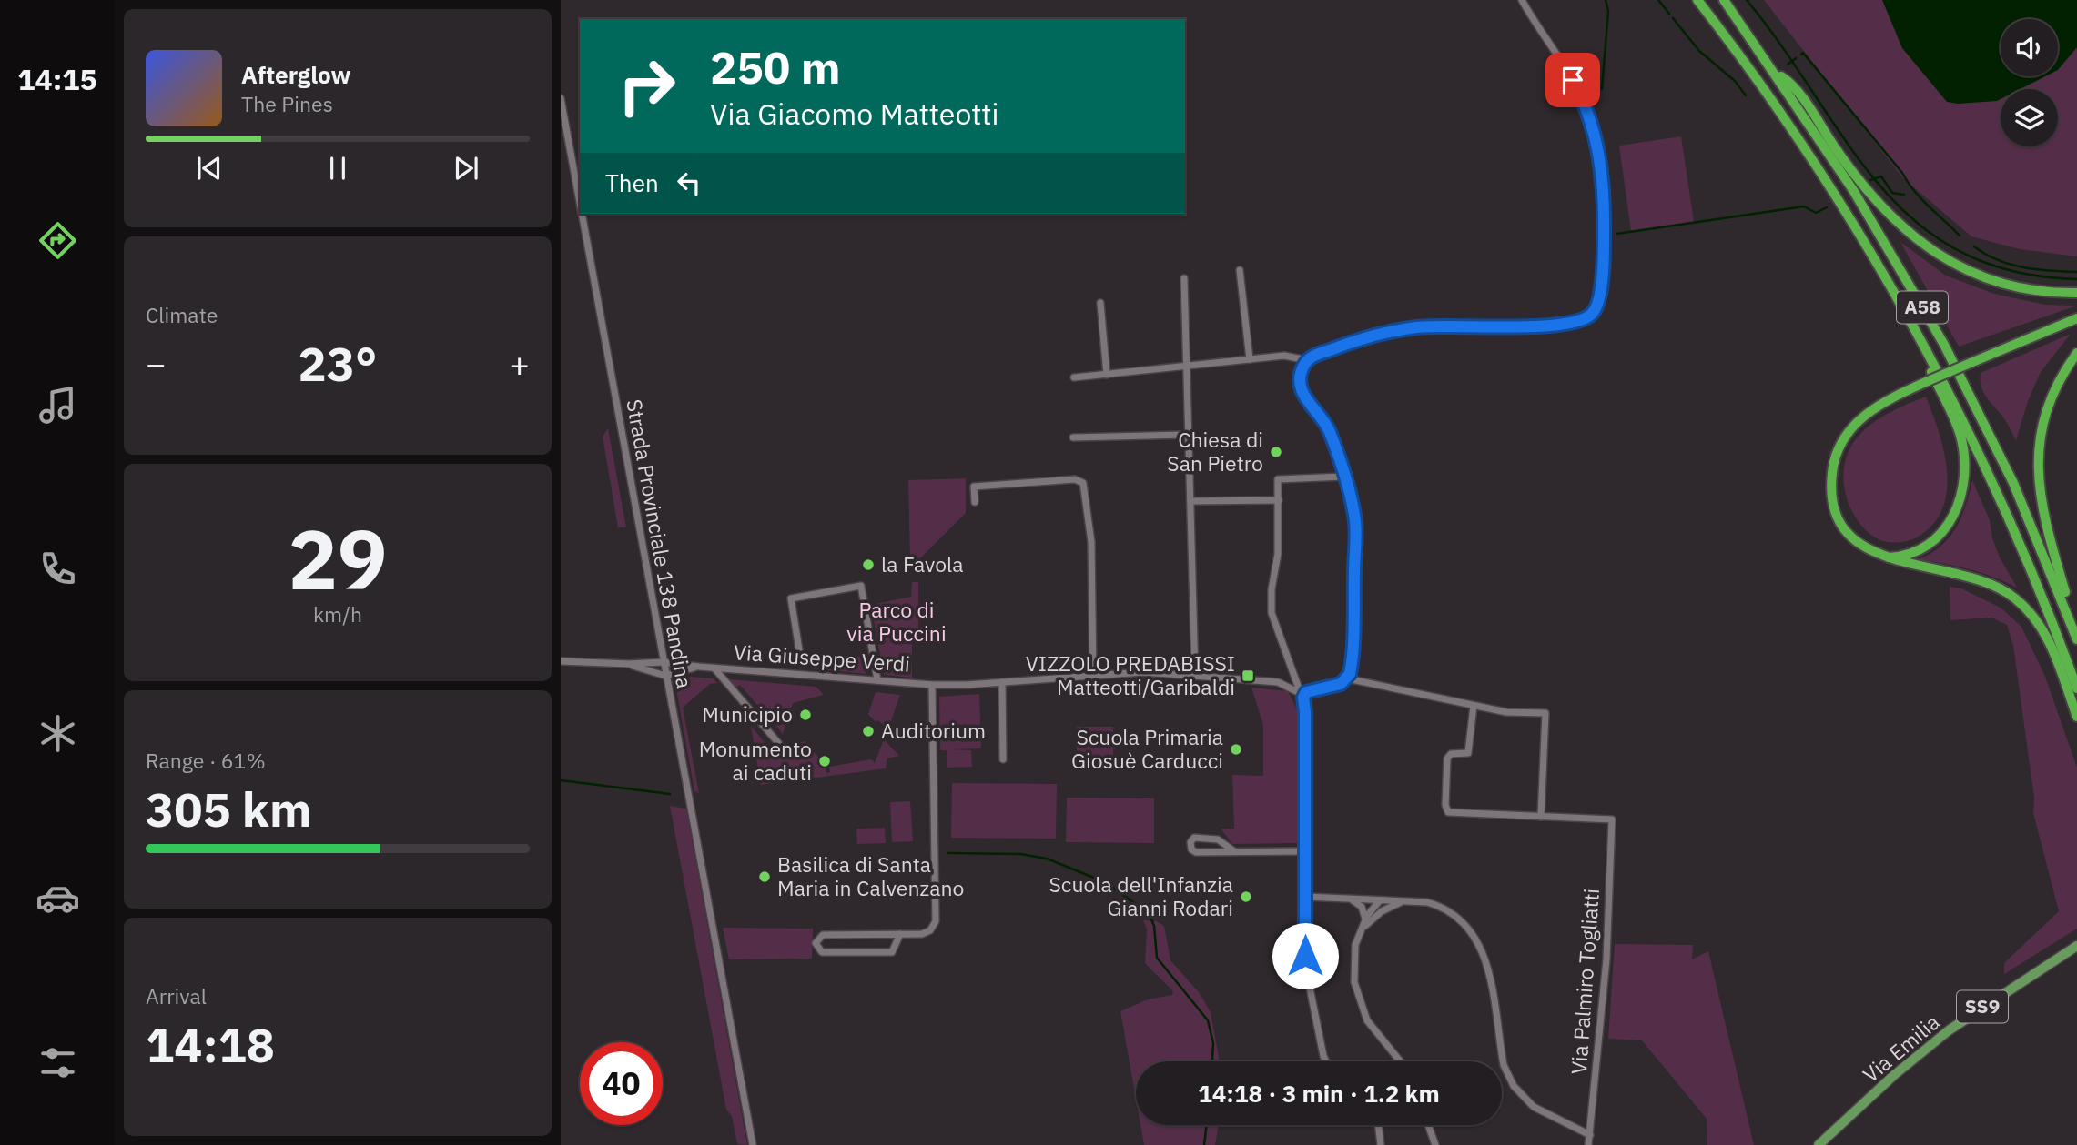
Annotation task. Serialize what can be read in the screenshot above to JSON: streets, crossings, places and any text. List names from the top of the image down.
{
  "streets": {
    "highway": ["A58"],
    "main road": ["SS9", "Via Emilia"],
    "street": ["Strada Provinciale 138 Pandina", "Via Giuseppe Verdi", "Via Palmiro Togliatti"]
  },
  "parks": ["Parco di via Puccini"],
  "places": {
    "other": [
      "Chiesa di San Pietro",
      "la Favola",
      "Municipio",
      "Auditorium",
      "Scuola Primaria Giosuè Carducci",
      "Monumento ai caduti",
      "Basilica di Santa Maria in Calvenzano",
      "Scuola dell'Infanzia Gianni Rodari"
    ],
    "transit": ["VIZZOLO PREDABISSI Matteotti/Garibaldi"]
  },
  "page": {
    "tabs": "14:15",
    "turn": ["250 m", "Via Giacomo Matteotti"],
    "song": ["Afterglow", "The Pines"],
    "then": "Then",
    "tile": [
      "Climate",
      ["29", "km/h"],
      ["Range · 61%", "305 km"],
      ["Arrival", "14:18"]
    ],
    "heat": ["−", "23°", "+"],
    "limit": "40",
    "trip": "14:18 · 3 min · 1.2 km"
  }
}
